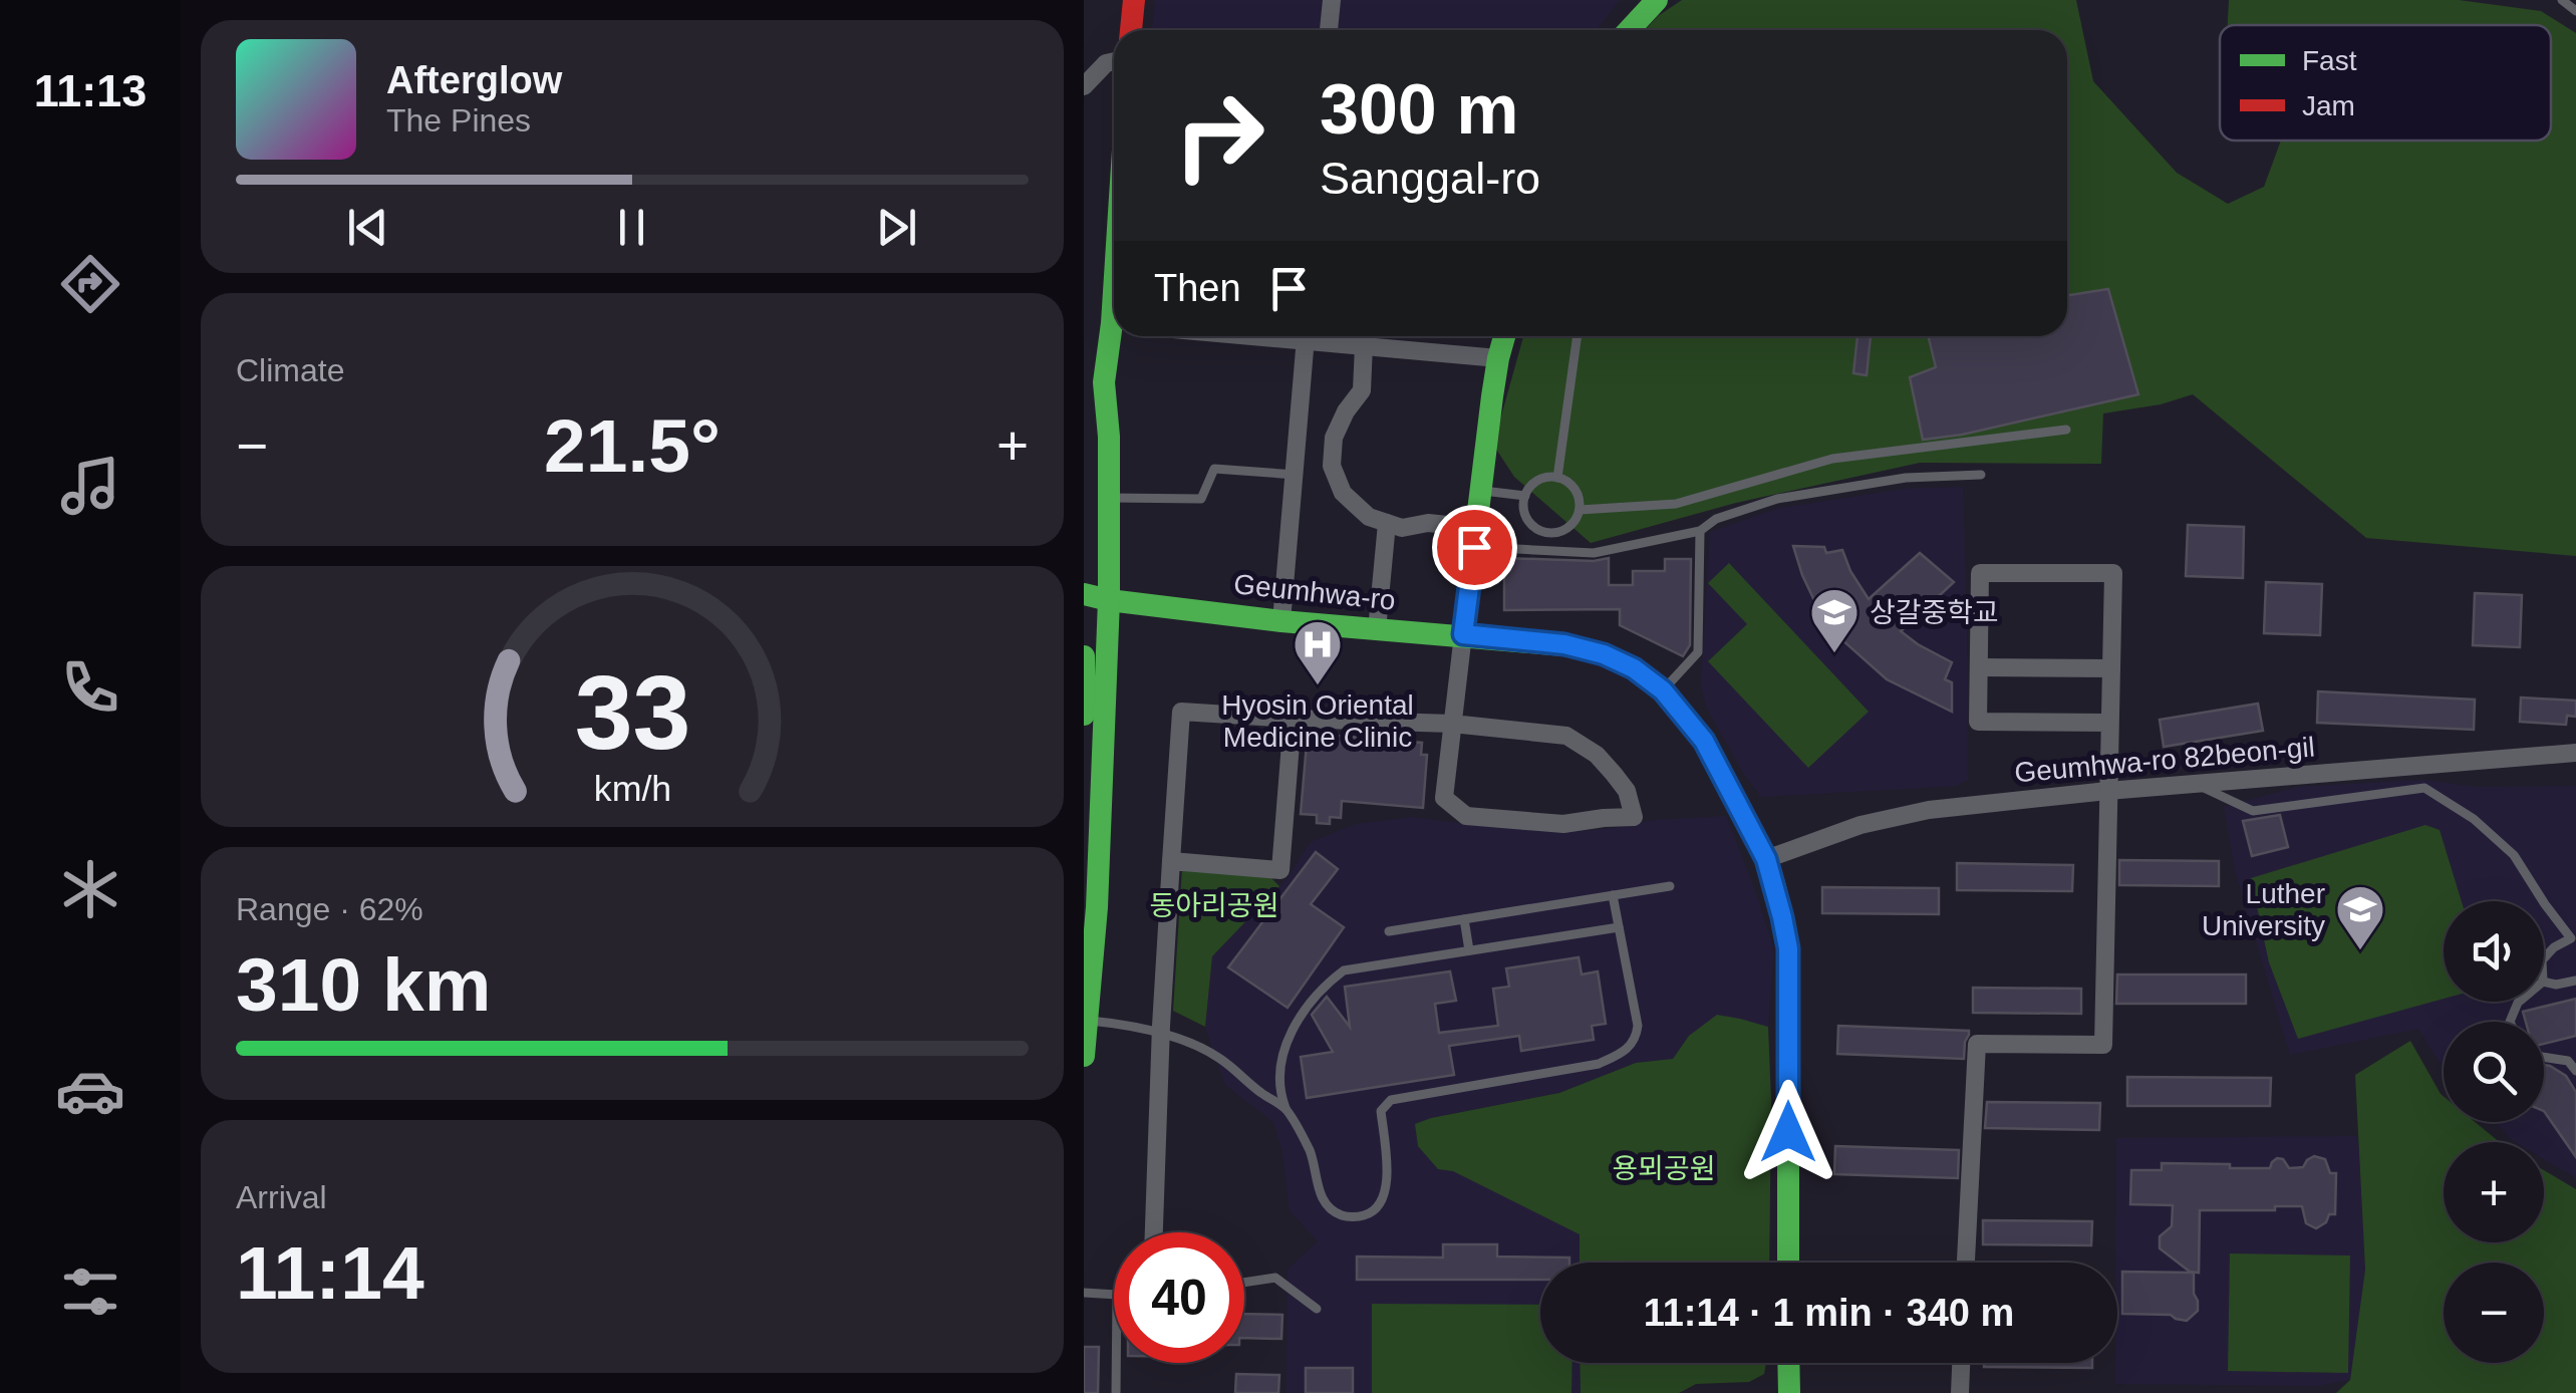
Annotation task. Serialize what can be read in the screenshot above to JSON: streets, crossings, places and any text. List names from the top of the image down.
{
  "streets": {
    "street": ["Geumhwa-ro", "Geumhwa-ro 82beon-gil"]
  },
  "crossings": [
    ["Geumhwa-ro", "Geumhwa-ro 82beon-gil"]
  ],
  "parks": ["동아리공원", "용뫼공원"],
  "places": {
    "school or university": ["상갈중학교", "Luther University"],
    "hospital": ["Hyosin Oriental Medicine Clinic"]
  },
  "legend": ["Fast", "Jam"],
  "page": {
    "tabs": "11:13",
    "turn": ["300 m", "Sanggal-ro"],
    "song": ["Afterglow", "The Pines"],
    "then": "Then",
    "tile": [
      "Climate",
      ["Range · 62%", "310 km"],
      ["Arrival", "11:14"]
    ],
    "heat": ["−", "21.5°", "+"],
    "map_buttons": ["+", "−"],
    "limit": "40",
    "trip": "11:14 · 1 min · 340 m",
    "gauge": ["33", "km/h"]
  }
}
